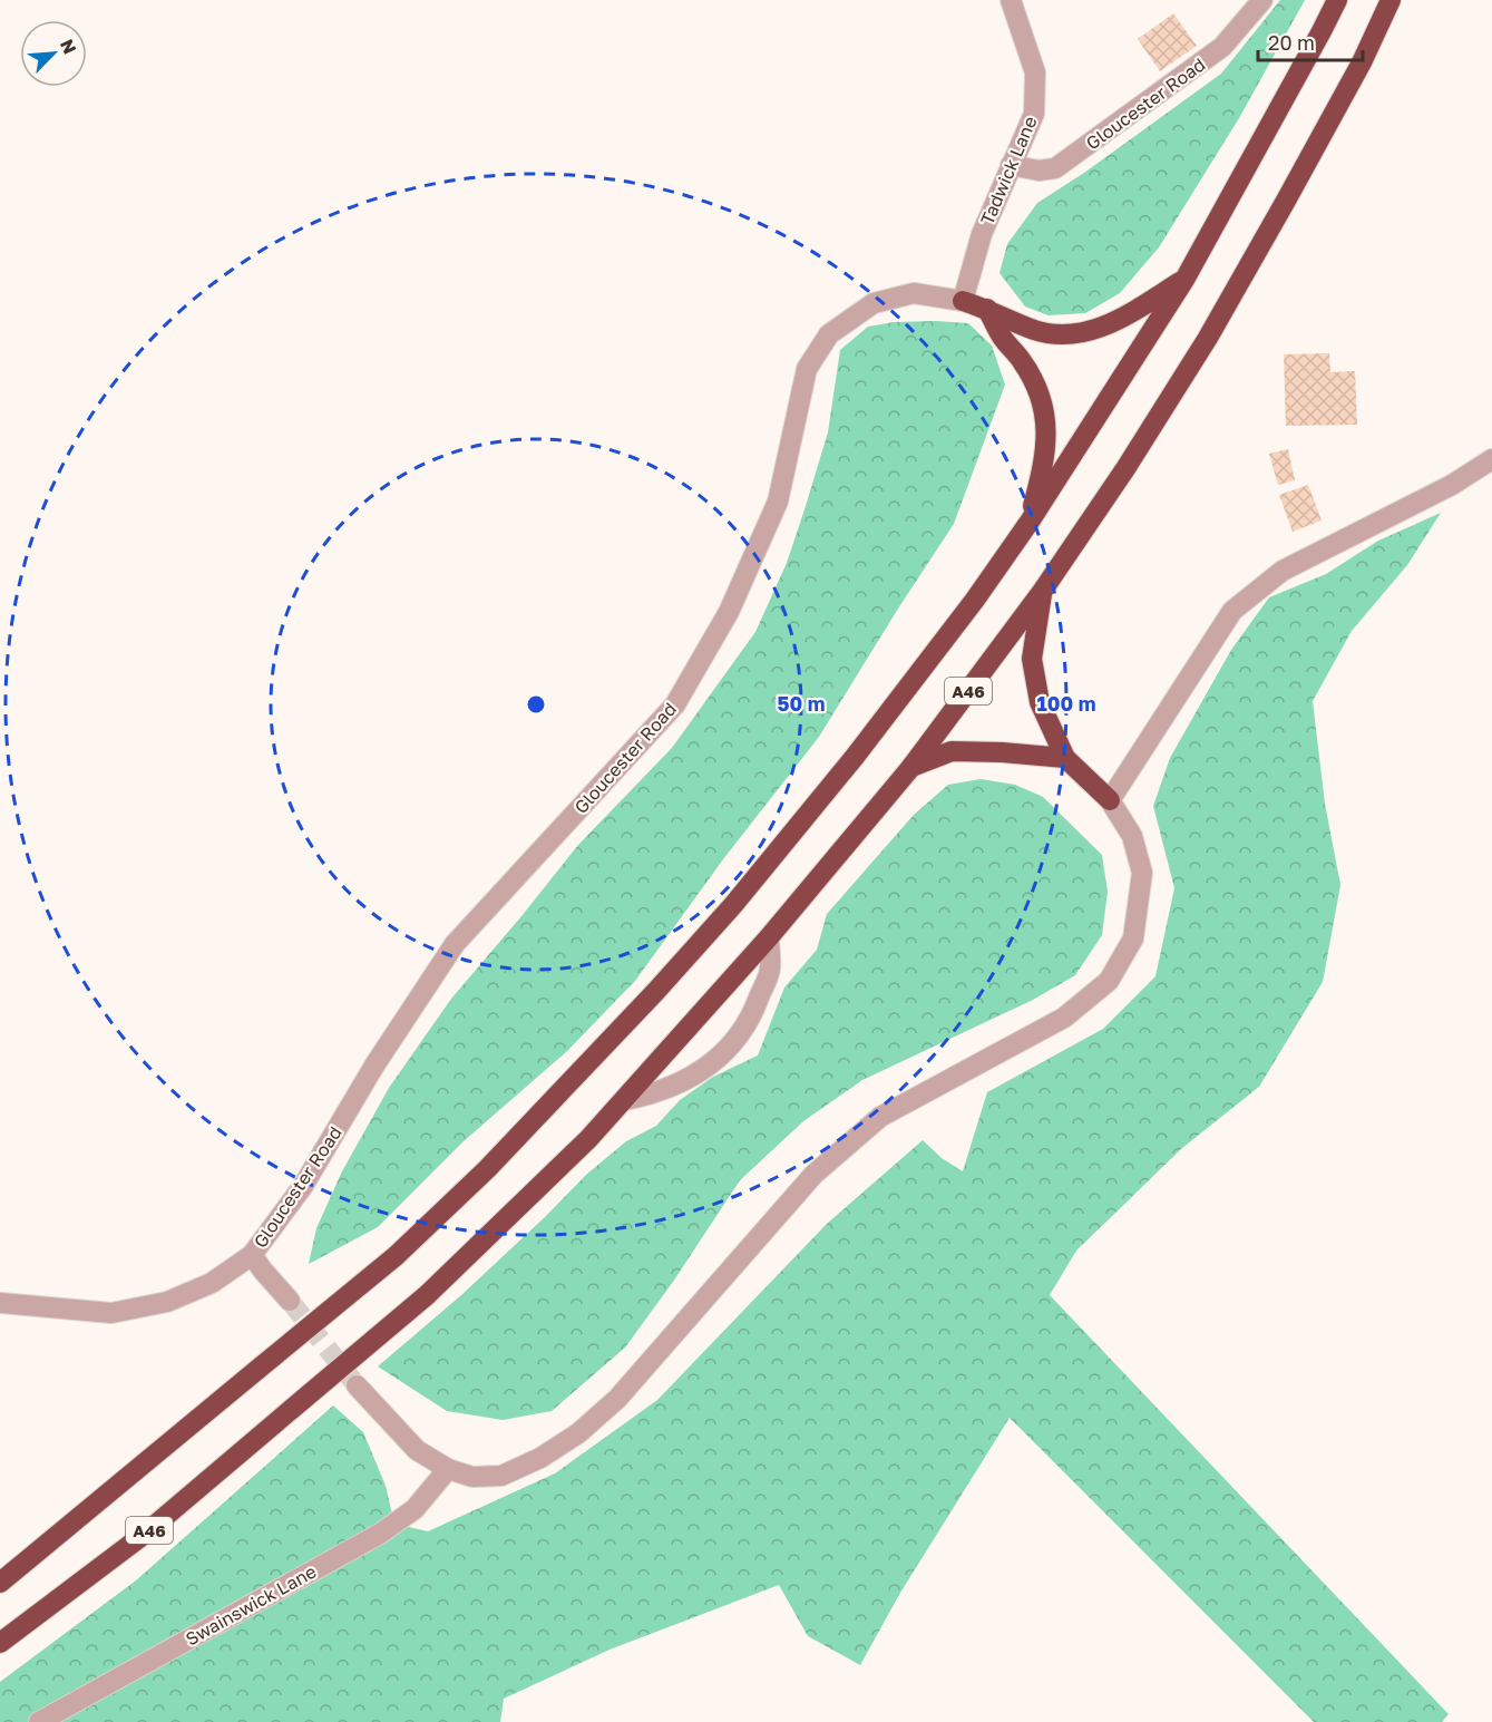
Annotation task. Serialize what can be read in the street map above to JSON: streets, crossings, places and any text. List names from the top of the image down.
{
  "streets": {
    "highway": ["A46"],
    "street": ["Gloucester Road", "Tadwick Lane", "Swainswick Lane"]
  },
  "crossings": [
    ["Gloucester Road", "Tadwick Lane"]
  ],
  "scale_bar": "20 m",
  "north": "top right",
  "rings": ["50 m", "100 m"]
}
